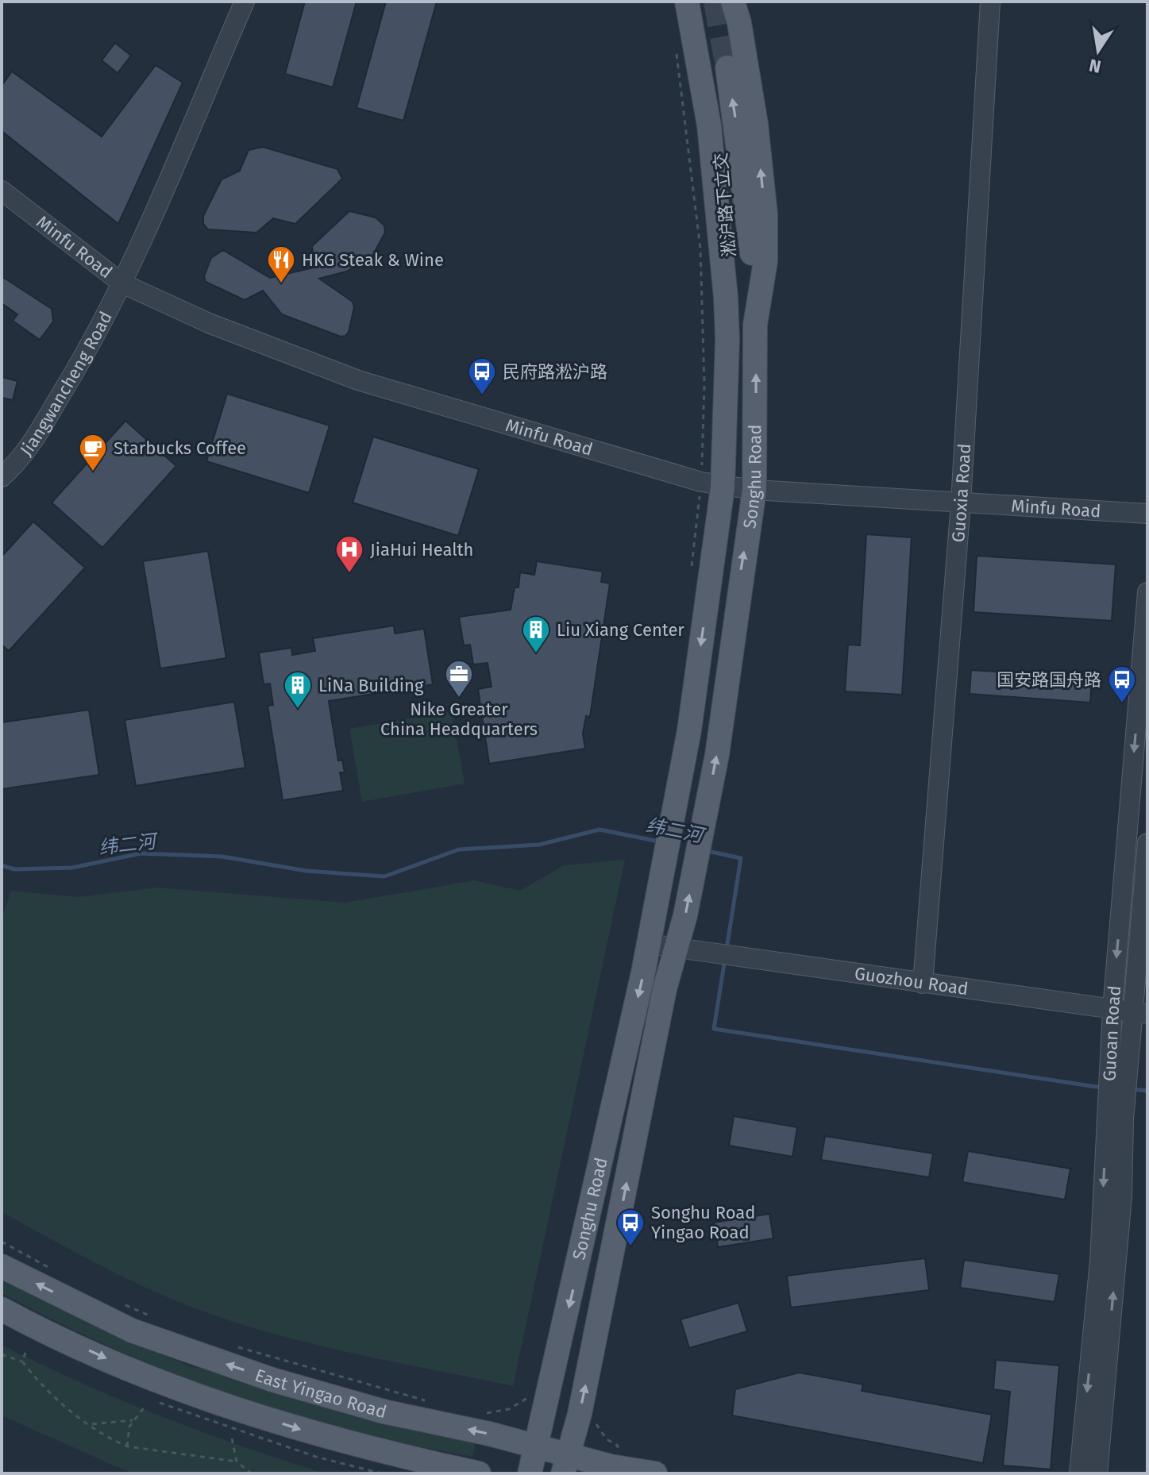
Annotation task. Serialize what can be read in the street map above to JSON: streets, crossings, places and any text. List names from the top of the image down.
{
  "streets": {
    "main road": ["淞沪路下立交", "Songhu Road", "East Yingao Road"],
    "street": [
      "Minfu Road",
      "Jiangwancheng Road",
      "Guoxia Road",
      "Guozhou Road",
      "Guoan Road"
    ]
  },
  "crossings": [
    ["淞沪路下立交", "Songhu Road"],
    ["Minfu Road", "Jiangwancheng Road"],
    ["Minfu Road", "Songhu Road"],
    ["Minfu Road", "Guoxia Road"],
    ["Songhu Road", "Guozhou Road"],
    ["Songhu Road", "East Yingao Road"],
    ["Guoxia Road", "Guozhou Road"],
    ["Guozhou Road", "Guoan Road"]
  ],
  "water": ["纬二河"],
  "places": {
    "restaurant": ["HKG Steak & Wine"],
    "bus stop": ["民府路淞沪路", "国安路国舟路", "Songhu Road Yingao Road"],
    "cafe": ["Starbucks Coffee"],
    "hospital": ["JiaHui Health"],
    "building": ["Liu Xiang Center", "LiNa Building"],
    "office": ["Nike Greater China Headquarters"]
  },
  "north": "bottom"
}
